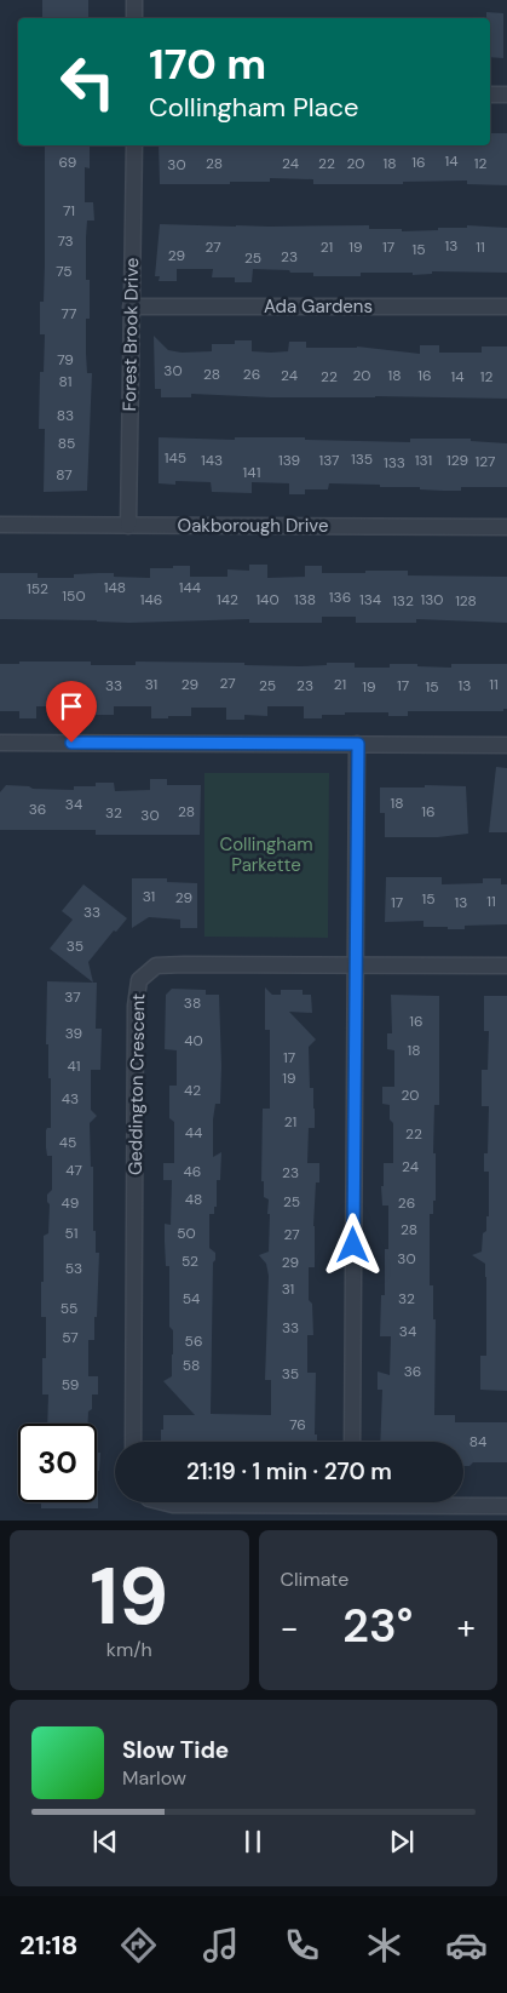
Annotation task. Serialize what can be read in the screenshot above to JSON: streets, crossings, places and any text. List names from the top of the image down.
{
  "streets": {
    "street": [
      "Ada Gardens",
      "Forest Brook Drive",
      "Oakborough Drive",
      "Geddington Crescent"
    ]
  },
  "crossings": [
    ["Ada Gardens", "Forest Brook Drive"],
    ["Forest Brook Drive", "Oakborough Drive"]
  ],
  "parks": ["Collingham Parkette"],
  "house_numbers": [
    "14",
    "69",
    "16",
    "28",
    "24",
    "22",
    "20",
    "18",
    "12",
    "30",
    "71",
    "73",
    "13",
    "27",
    "21",
    "19",
    "17",
    "11",
    "15",
    "29",
    "23",
    "25",
    "75",
    "77",
    "79",
    "30",
    "28",
    "26",
    "24",
    "20",
    "18",
    "16",
    "22",
    "14",
    "12",
    "81",
    "83",
    "85",
    "145",
    "135",
    "143",
    "139",
    "137",
    "131",
    "129",
    "127",
    "133",
    "141",
    "87",
    "148",
    "144",
    "152",
    "150",
    "136",
    "146",
    "142",
    "140",
    "138",
    "134",
    "130",
    "132",
    "128",
    "27",
    "31",
    "29",
    "21",
    "11",
    "33",
    "25",
    "23",
    "17",
    "13",
    "19",
    "15",
    "18",
    "34",
    "36",
    "28",
    "16",
    "32",
    "30",
    "31",
    "29",
    "15",
    "11",
    "17",
    "13",
    "33",
    "35",
    "37",
    "38",
    "16",
    "39",
    "40",
    "18",
    "17",
    "41",
    "19",
    "42",
    "20",
    "43",
    "21",
    "44",
    "22",
    "45",
    "24",
    "47",
    "46",
    "23",
    "48",
    "25",
    "49",
    "26",
    "28",
    "51",
    "50",
    "27",
    "30",
    "52",
    "29",
    "53",
    "31",
    "54",
    "32",
    "55",
    "33",
    "34",
    "57",
    "56",
    "58",
    "36",
    "35",
    "59",
    "76",
    "84"
  ],
  "page": {
    "turn": ["170 m", "Collingham Place"],
    "limit": "30",
    "trip": "21:19 · 1 min · 270 m",
    "tile": [
      ["19", "km/h"],
      "Climate"
    ],
    "heat": ["−", "23°", "+"],
    "song": ["Slow Tide", "Marlow"],
    "tabs": "21:18"
  }
}
